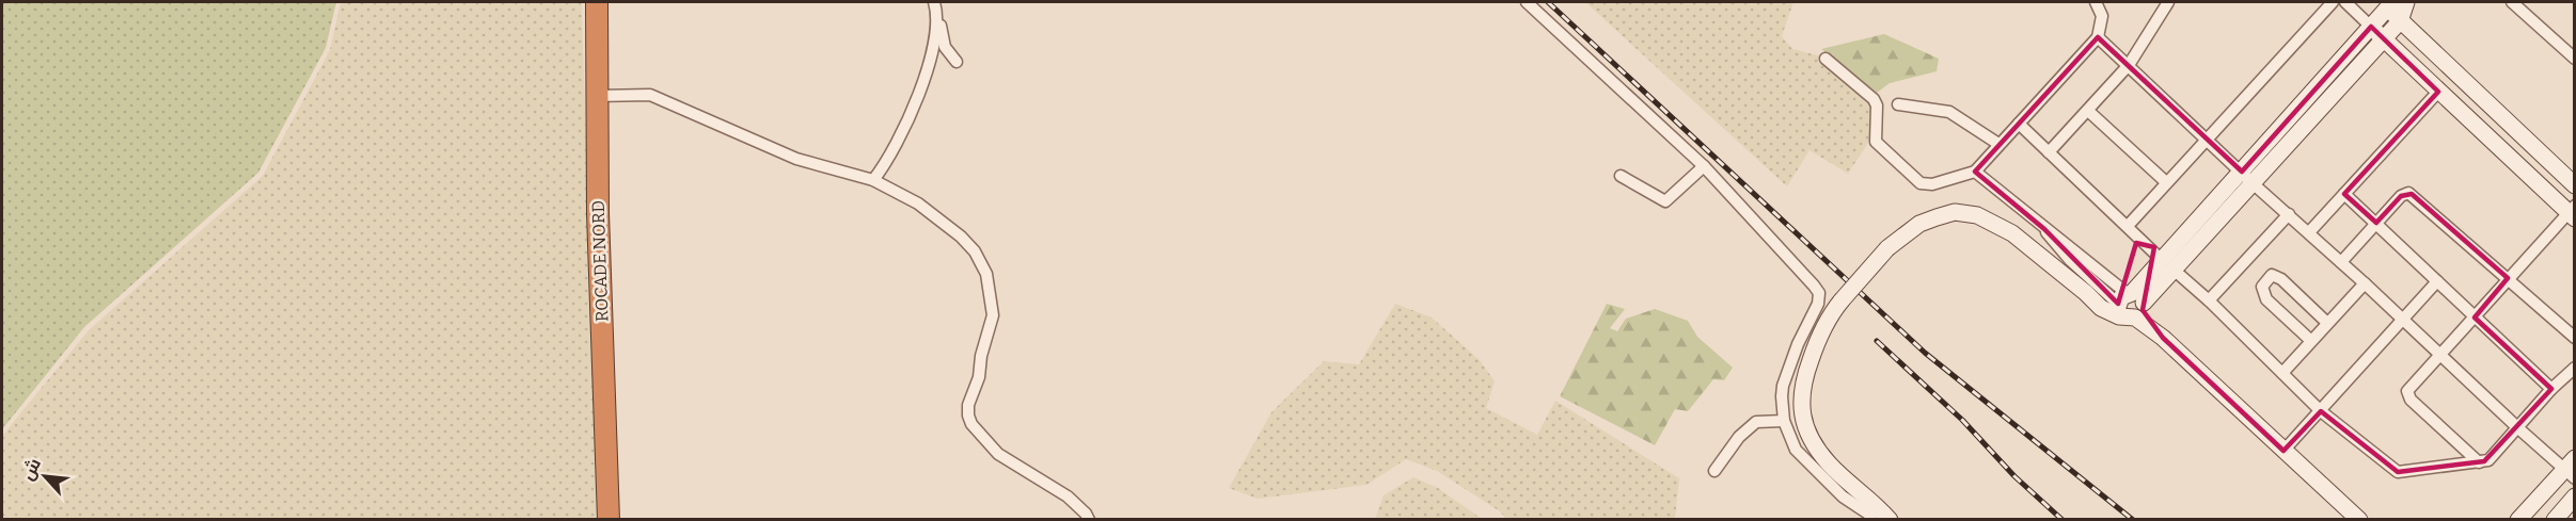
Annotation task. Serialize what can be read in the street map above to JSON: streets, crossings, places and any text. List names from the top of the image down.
{
  "streets": {
    "highway": ["ROCADE NORD"]
  },
  "north": "top left"
}
